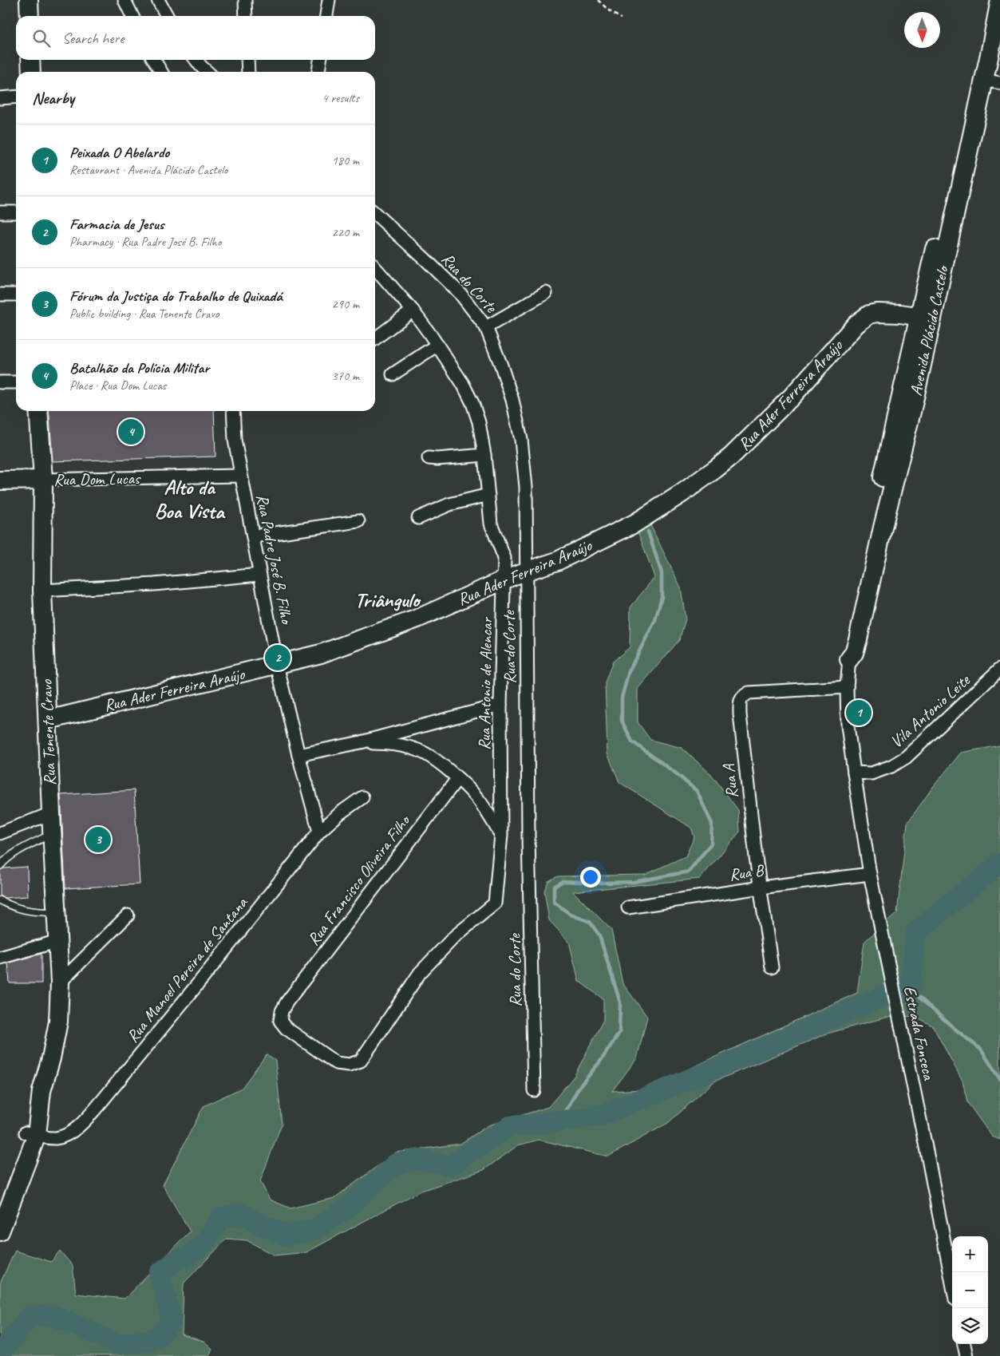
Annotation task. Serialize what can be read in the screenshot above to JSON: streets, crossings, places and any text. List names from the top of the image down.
{
  "streets": {
    "street": [
      "Rua do Corte",
      "Avenida Plácido Castelo",
      "Rua Ader Ferreira Araújo",
      "Rua Dom Lucas",
      "Rua Padre José B. Filho",
      "Rua Antonio de Alencar",
      "Vila Antonio Leite",
      "Rua Tenente Cravo",
      "Rua A",
      "Rua B",
      "Rua Francisco Oliveira Filho",
      "Rua Manoel Pereira de Santana",
      "Estrada Fonseca"
    ]
  },
  "crossings": [
    ["Rua do Corte", "Rua Ader Ferreira Araújo"],
    ["Avenida Plácido Castelo", "Rua Ader Ferreira Araújo"],
    ["Avenida Plácido Castelo", "Vila Antonio Leite"],
    ["Avenida Plácido Castelo", "Rua A"],
    ["Avenida Plácido Castelo", "Estrada Fonseca"],
    ["Rua Ader Ferreira Araújo", "Rua Padre José B. Filho"],
    ["Rua Ader Ferreira Araújo", "Rua Antonio de Alencar"],
    ["Rua Ader Ferreira Araújo", "Rua Tenente Cravo"],
    ["Rua Dom Lucas", "Rua Padre José B. Filho"],
    ["Rua Dom Lucas", "Rua Tenente Cravo"],
    ["Rua Padre José B. Filho", "Rua Manoel Pereira de Santana"],
    ["Rua Antonio de Alencar", "Rua Francisco Oliveira Filho"],
    ["Vila Antonio Leite", "Estrada Fonseca"],
    ["Rua Tenente Cravo", "Rua Manoel Pereira de Santana"],
    ["Rua A", "Rua B"],
    ["Rua B", "Estrada Fonseca"]
  ],
  "districts": ["Alto da Boa Vista", "Triângulo"],
  "north": "bottom",
  "page": {
    "search": "Search here",
    "heading": ["Nearby", "4 results"],
    "list": [
      {
        "mark": "1",
        "name": "Peixada O Abelardo",
        "note": "Restaurant · Avenida Plácido Castelo",
        "value": "180 m"
      },
      {
        "mark": "2",
        "name": "Farmacia de Jesus",
        "note": "Pharmacy · Rua Padre José B. Filho",
        "value": "220 m"
      },
      {
        "mark": "3",
        "name": "Fórum da Justiça do Trabalho de Quixadá",
        "note": "Public building · Rua Tenente Cravo",
        "value": "290 m"
      },
      {
        "mark": "4",
        "name": "Batalhão da Polícia Militar",
        "note": "Place · Rua Dom Lucas",
        "value": "370 m"
      }
    ],
    "pins": [
      "4",
      "2",
      "1",
      "3"
    ],
    "map_buttons": ["+", "−"]
  }
}
